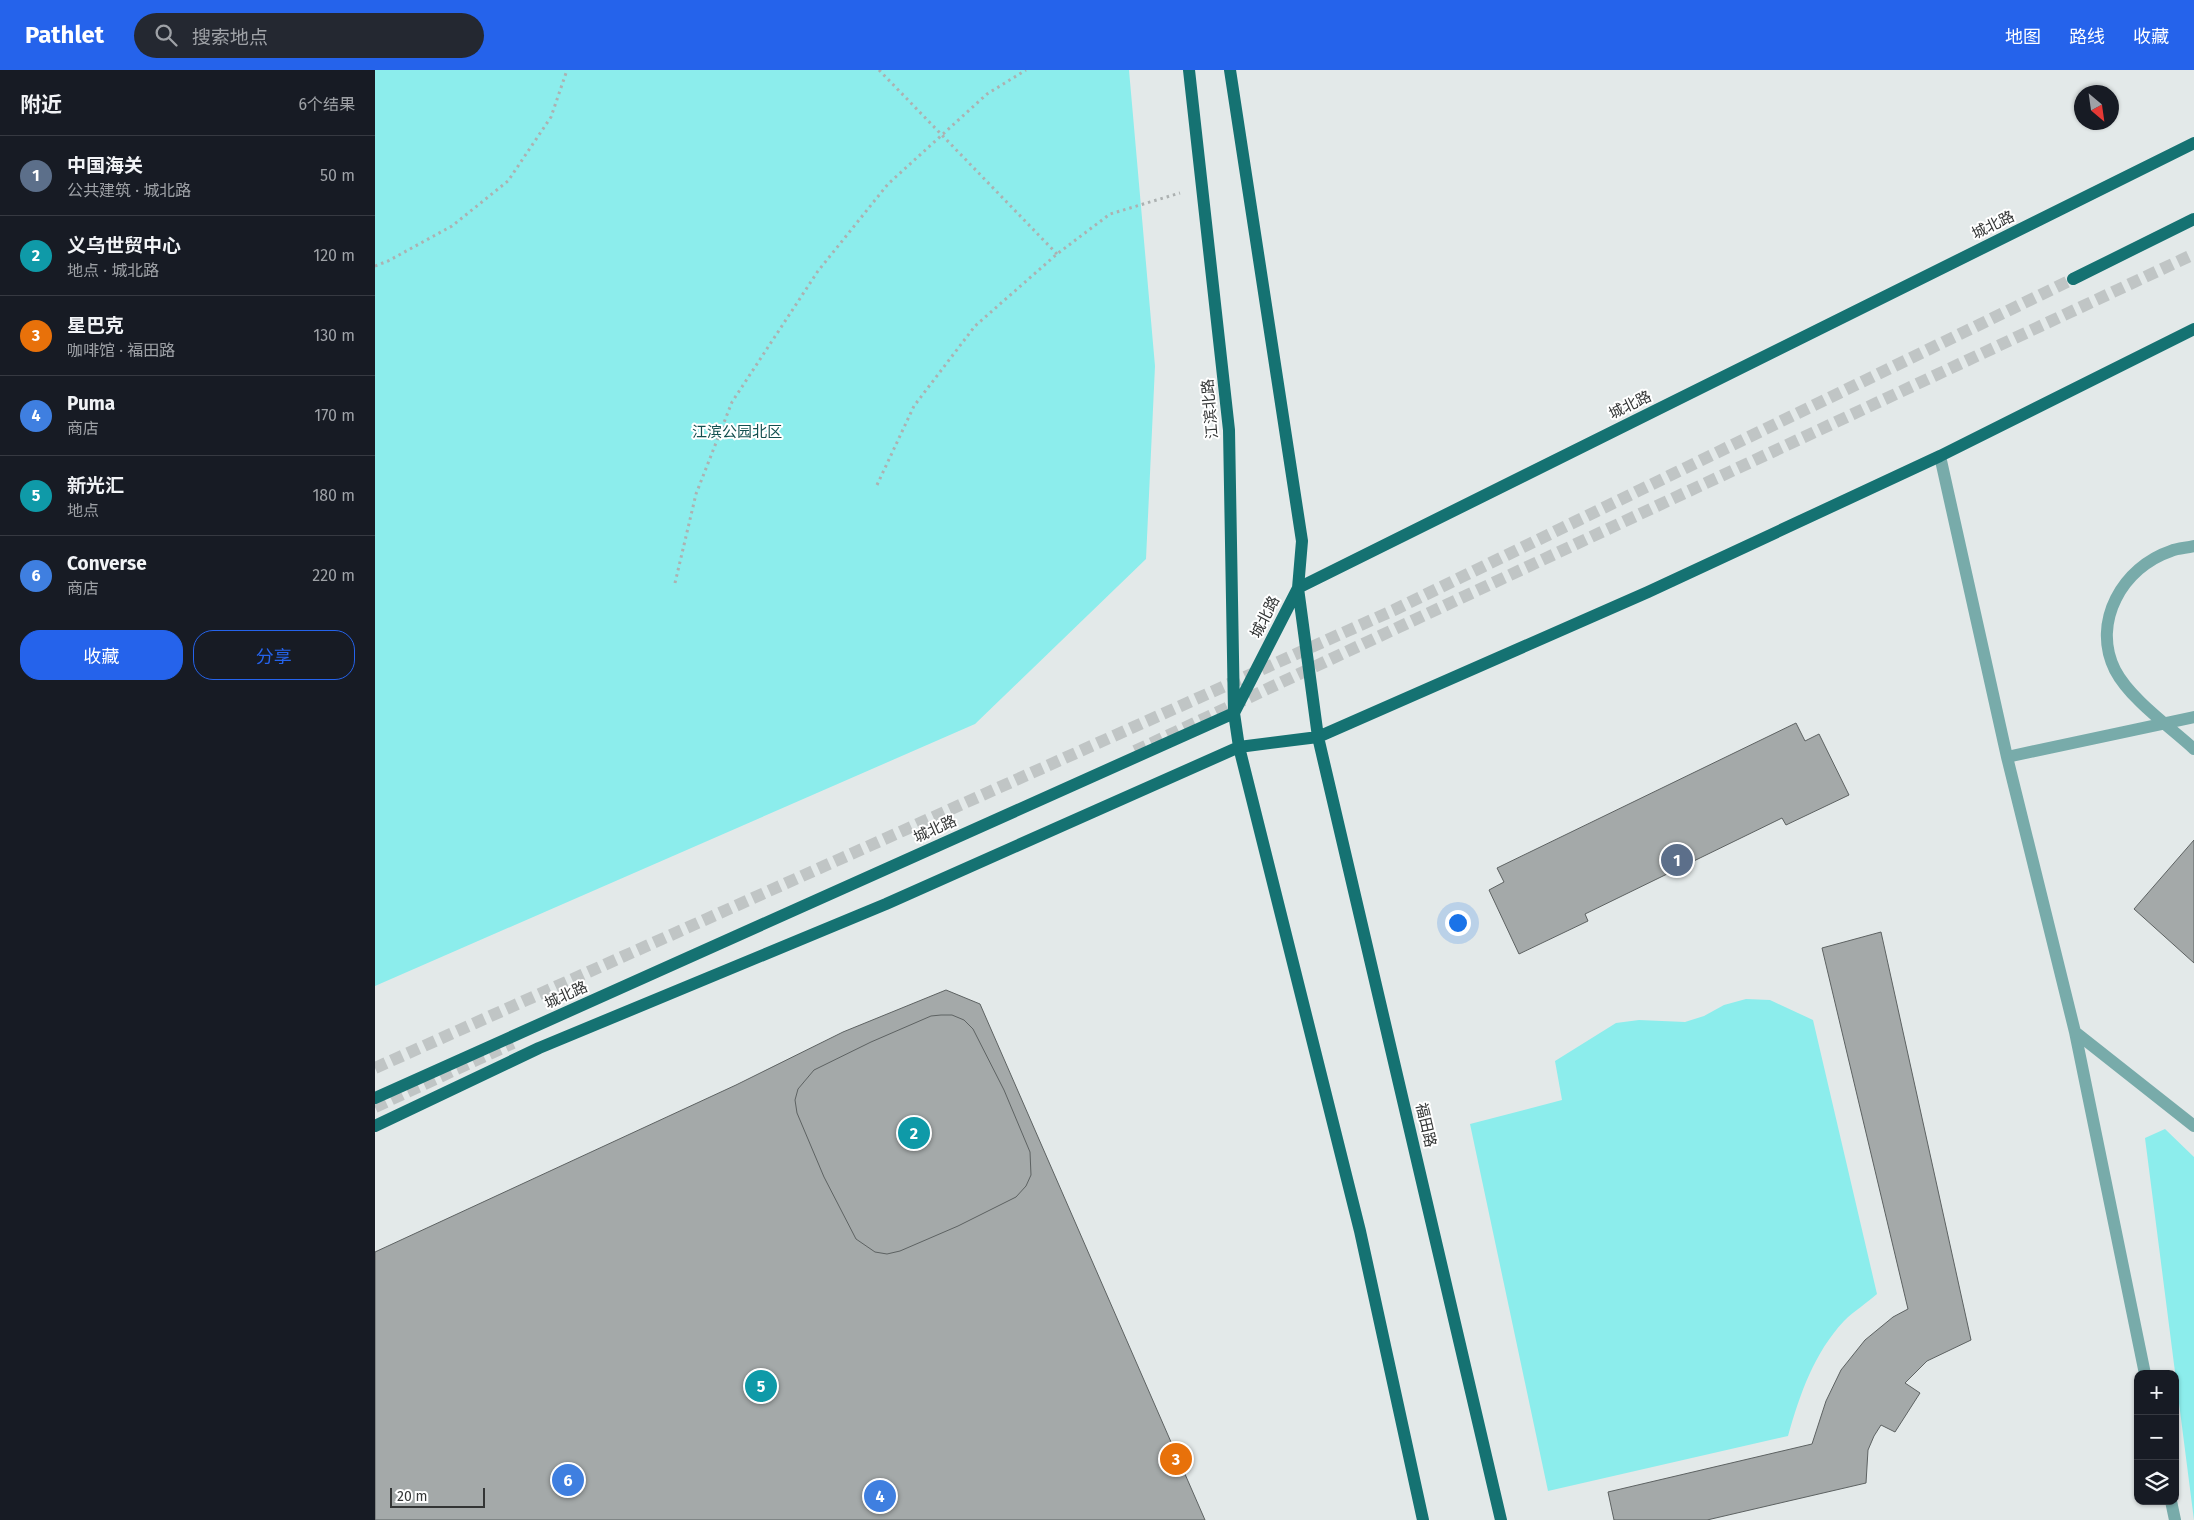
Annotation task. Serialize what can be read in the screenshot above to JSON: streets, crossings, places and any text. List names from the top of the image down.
{
  "streets": {
    "main road": ["城北路", "江滨北路", "福田路"]
  },
  "crossings": [
    ["城北路", "江滨北路"]
  ],
  "parks": ["江滨公园北区"],
  "scale_bar": "20 m",
  "north": "bottom right",
  "page": {
    "header": "Pathlet",
    "search": "搜索地点",
    "nav": ["地图", "路线", "收藏"],
    "heading": ["附近", "6个结果"],
    "list": [
      {
        "mark": "1",
        "name": "中国海关",
        "note": "公共建筑 · 城北路",
        "value": "50 m"
      },
      {
        "mark": "2",
        "name": "义乌世贸中心",
        "note": "地点 · 城北路",
        "value": "120 m"
      },
      {
        "mark": "3",
        "name": "星巴克",
        "note": "咖啡馆 · 福田路",
        "value": "130 m"
      },
      {
        "mark": "4",
        "name": "Puma",
        "note": "商店",
        "value": "170 m"
      },
      {
        "mark": "5",
        "name": "新光汇",
        "note": "地点",
        "value": "180 m"
      },
      {
        "mark": "6",
        "name": "Converse",
        "note": "商店",
        "value": "220 m"
      }
    ],
    "buttons": ["收藏", "分享"],
    "pins": [
      "1",
      "2",
      "5",
      "3",
      "6",
      "4"
    ],
    "map_buttons": ["+", "−"],
    "scale": "20 m"
  }
}
